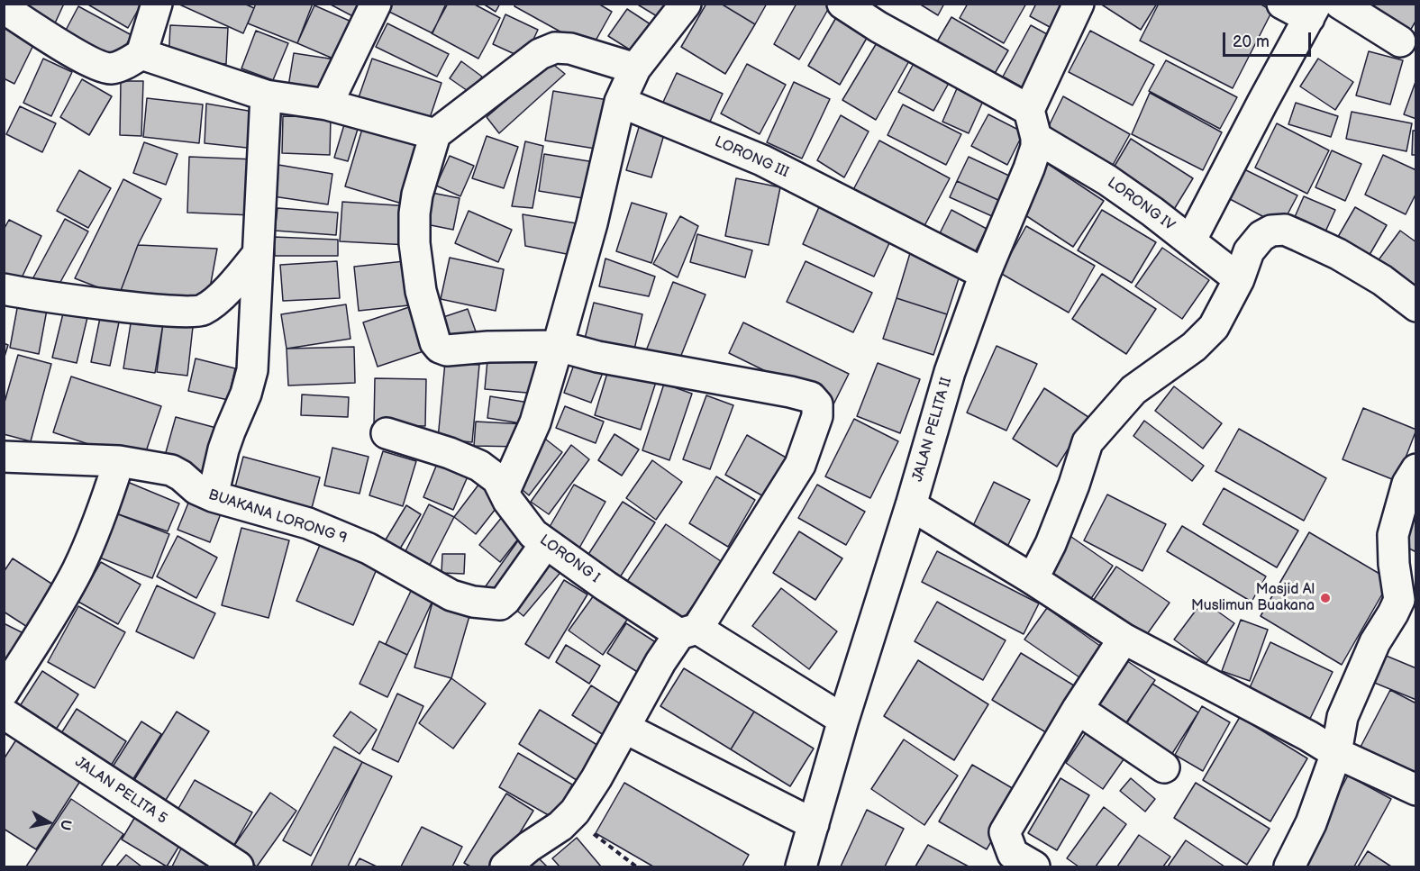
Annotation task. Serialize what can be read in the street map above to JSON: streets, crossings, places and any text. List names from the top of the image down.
{
  "streets": {
    "street": [
      "LORONG III",
      "LORONG IV",
      "JALAN PELITA II",
      "BUAKANA LORONG 9",
      "LORONG I",
      "JALAN PELITA 5"
    ]
  },
  "crossings": [
    ["LORONG III", "JALAN PELITA II"],
    ["LORONG IV", "JALAN PELITA II"],
    ["JALAN PELITA II", "LORONG I"],
    ["BUAKANA LORONG 9", "LORONG I"]
  ],
  "places": ["Masjid Al Muslimun Buakana"],
  "scale_bar": "20 m",
  "north": "right"
}
